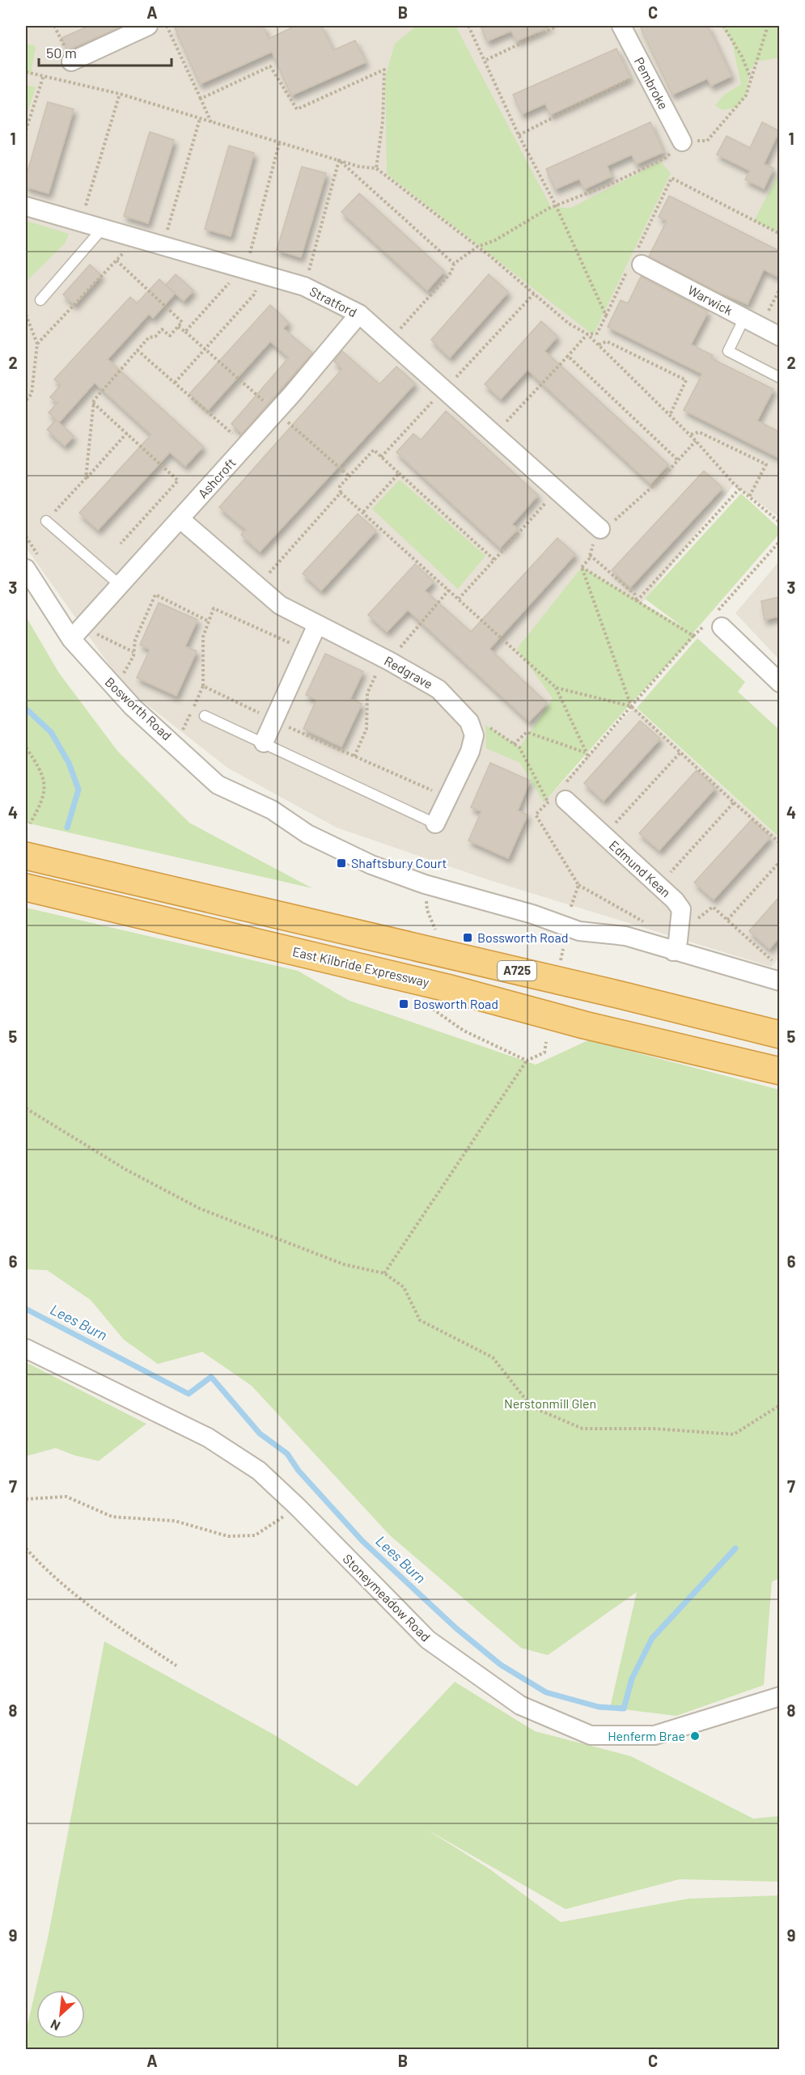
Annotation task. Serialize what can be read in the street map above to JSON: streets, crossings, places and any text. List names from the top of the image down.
{
  "streets": {
    "highway": ["East Kilbride Expressway", "A725"],
    "street": [
      "Pembroke",
      "Warwick",
      "Stratford",
      "Ashcroft",
      "Redgrave",
      "Bosworth Road",
      "Edmund Kean",
      "Stoneymeadow Road"
    ]
  },
  "crossings": [
    ["Stratford", "Ashcroft"],
    ["Ashcroft", "Redgrave"],
    ["Ashcroft", "Bosworth Road"],
    ["Bosworth Road", "Edmund Kean"]
  ],
  "water": ["Lees Burn"],
  "parks": ["Nerstonmill Glen"],
  "places": {
    "transit": ["Shaftsbury Court", "Bossworth Road", "Bosworth Road"],
    "other": ["Henferm Brae"]
  },
  "scale_bar": "50 m",
  "north": "bottom left",
  "grid": {
    "columns": ["A", "B", "C"],
    "rows": [
      "1",
      "2",
      "3",
      "4",
      "5",
      "6",
      "7",
      "8",
      "9"
    ]
  }
}
